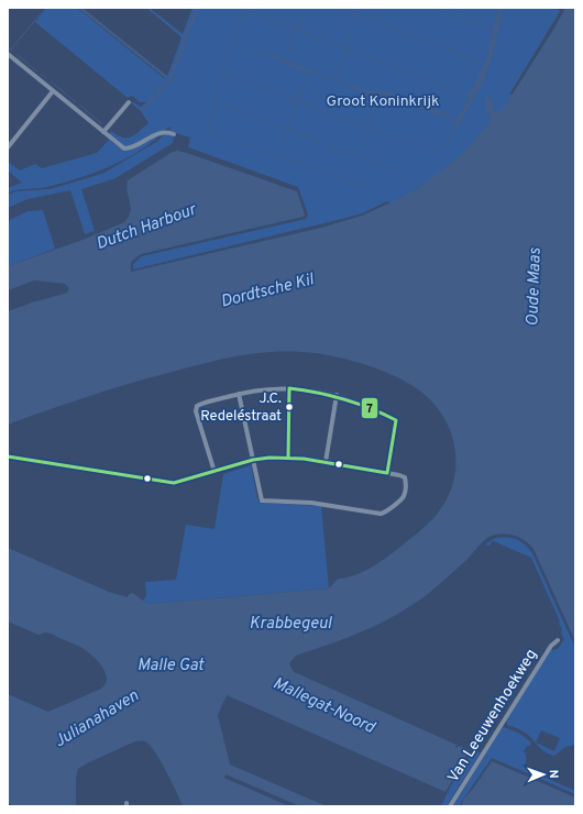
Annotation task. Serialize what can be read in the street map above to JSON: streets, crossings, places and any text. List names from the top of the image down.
{
  "streets": {
    "street": ["Van Leeuwenhoekweg"]
  },
  "water": [
    "Dutch Harbour",
    "Oude Maas",
    "Dordtsche Kil",
    "Krabbegeul",
    "Malle Gat",
    "Mallegat-Noord",
    "Julianahaven"
  ],
  "parks": ["Groot Koninkrijk"],
  "places": ["J.C. Redeléstraat"],
  "lines": ["transit line 7"],
  "north": "right"
}
